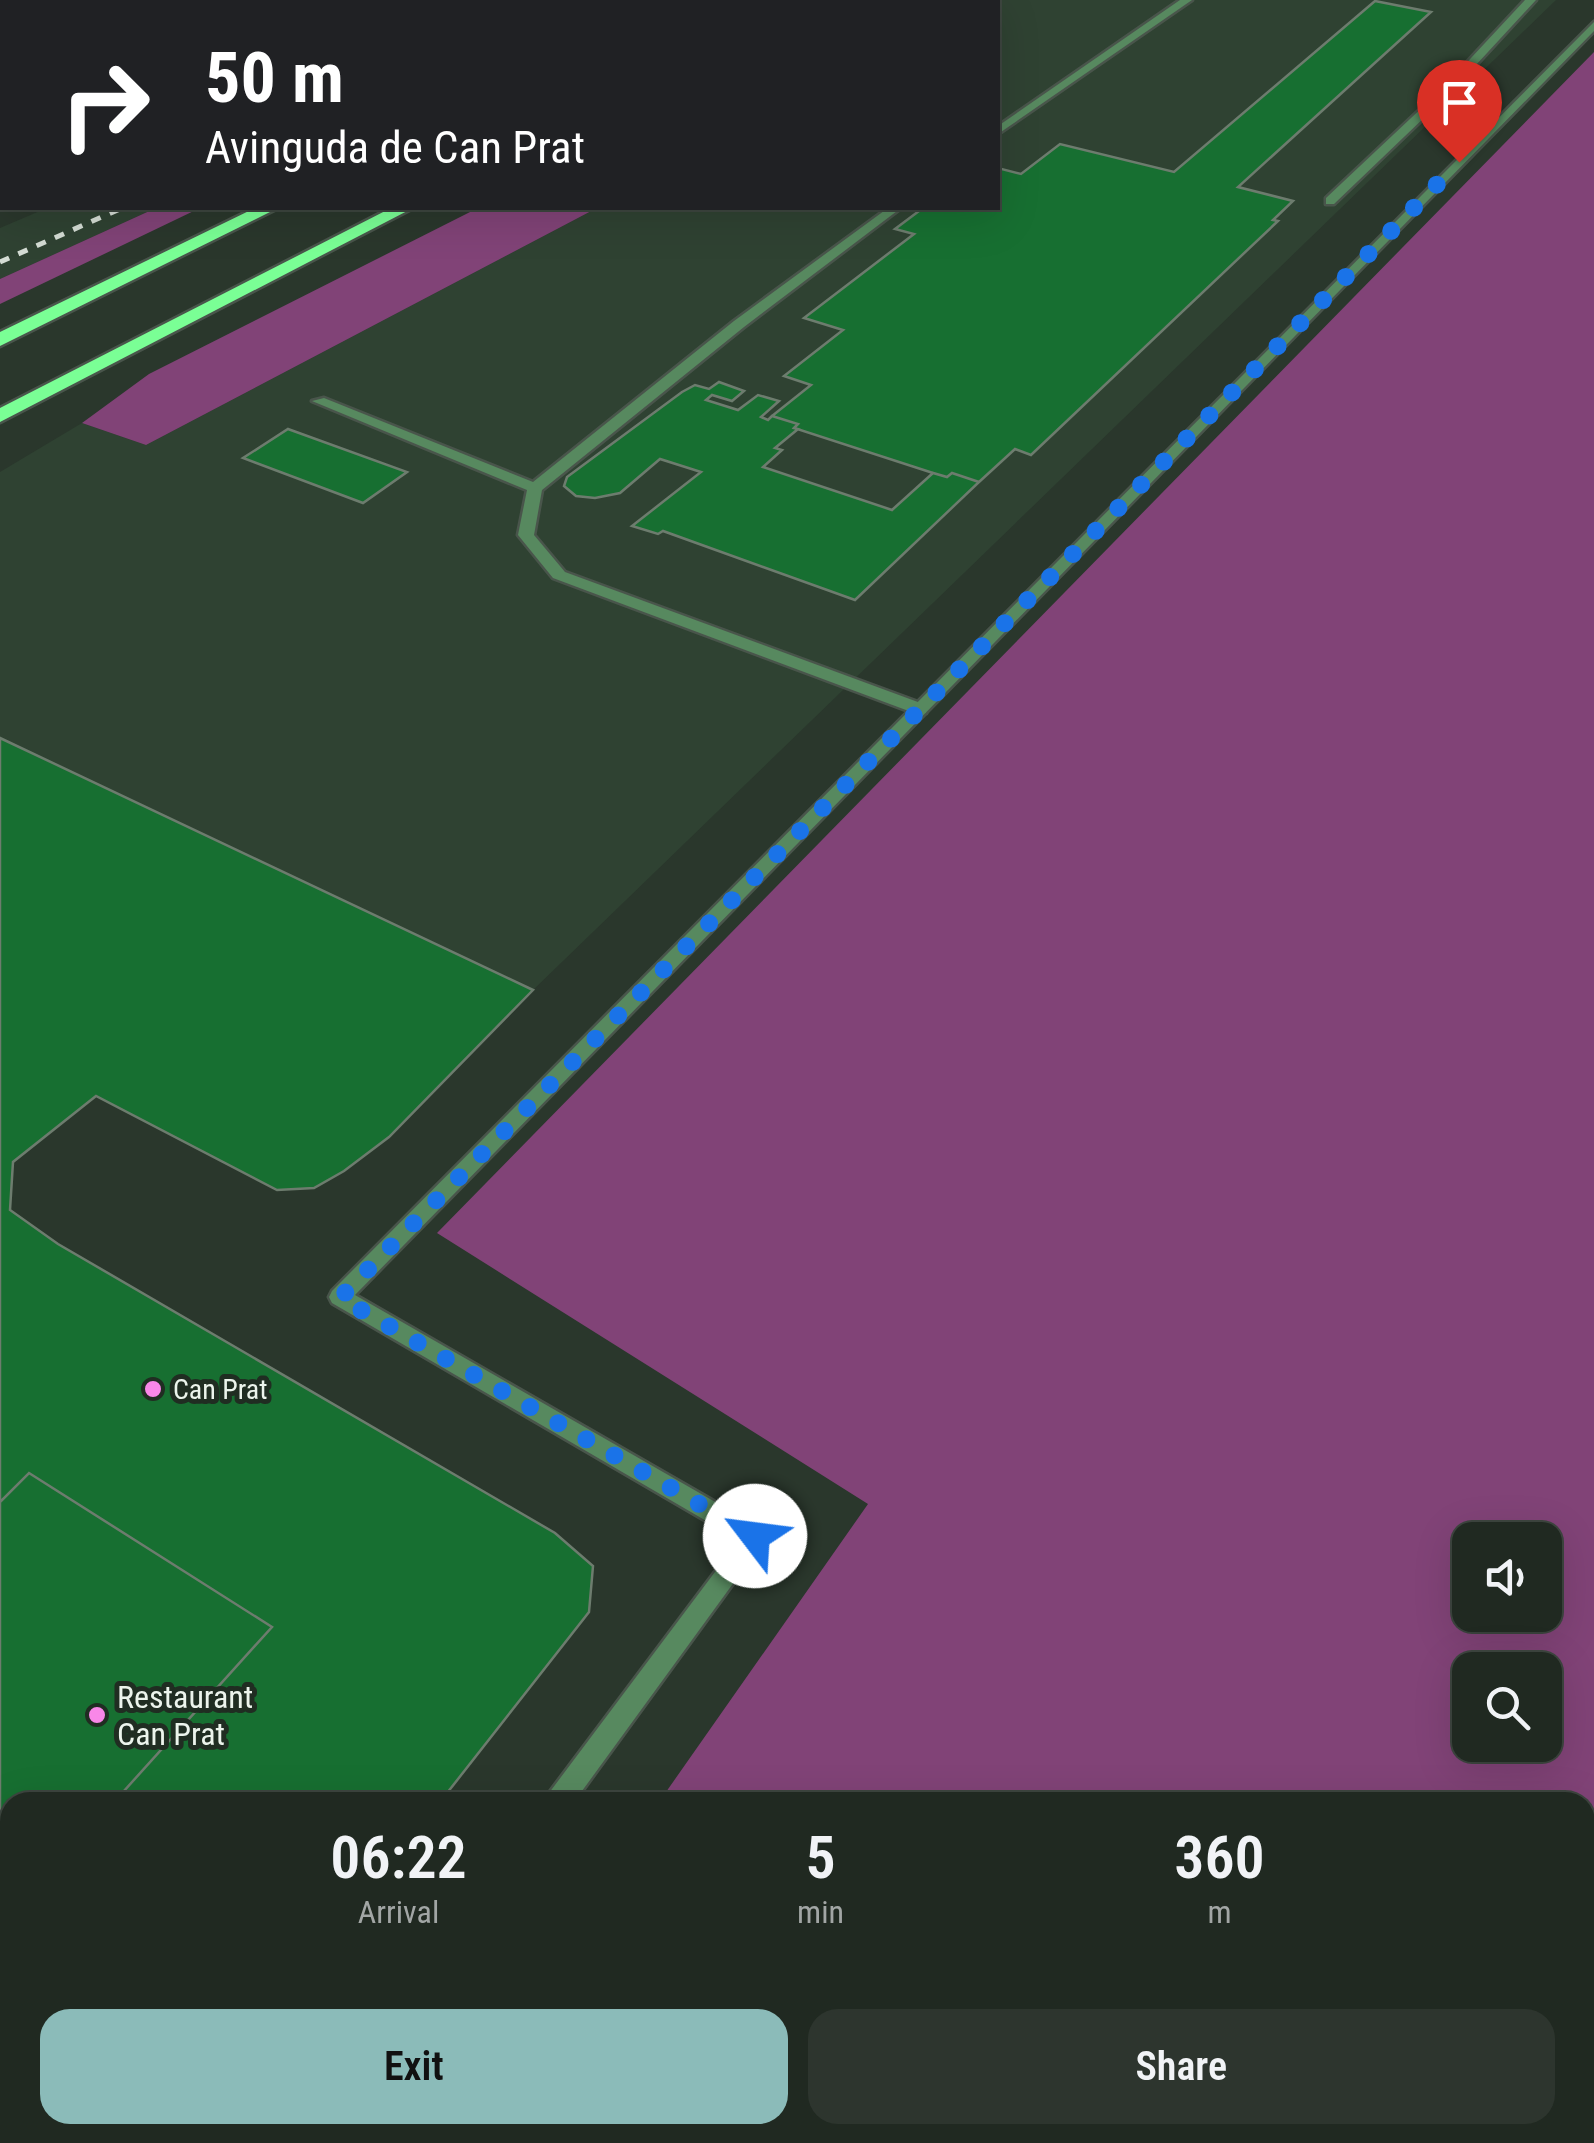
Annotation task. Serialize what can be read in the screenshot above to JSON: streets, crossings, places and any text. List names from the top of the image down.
{
  "places": ["Can Prat", "Restaurant Can Prat"],
  "page": {
    "turn": ["50 m", "Avinguda de Can Prat"],
    "eta": [
      "06:22",
      "Arrival",
      "5",
      "min",
      "360",
      "m"
    ],
    "buttons": ["Exit", "Share"]
  }
}
